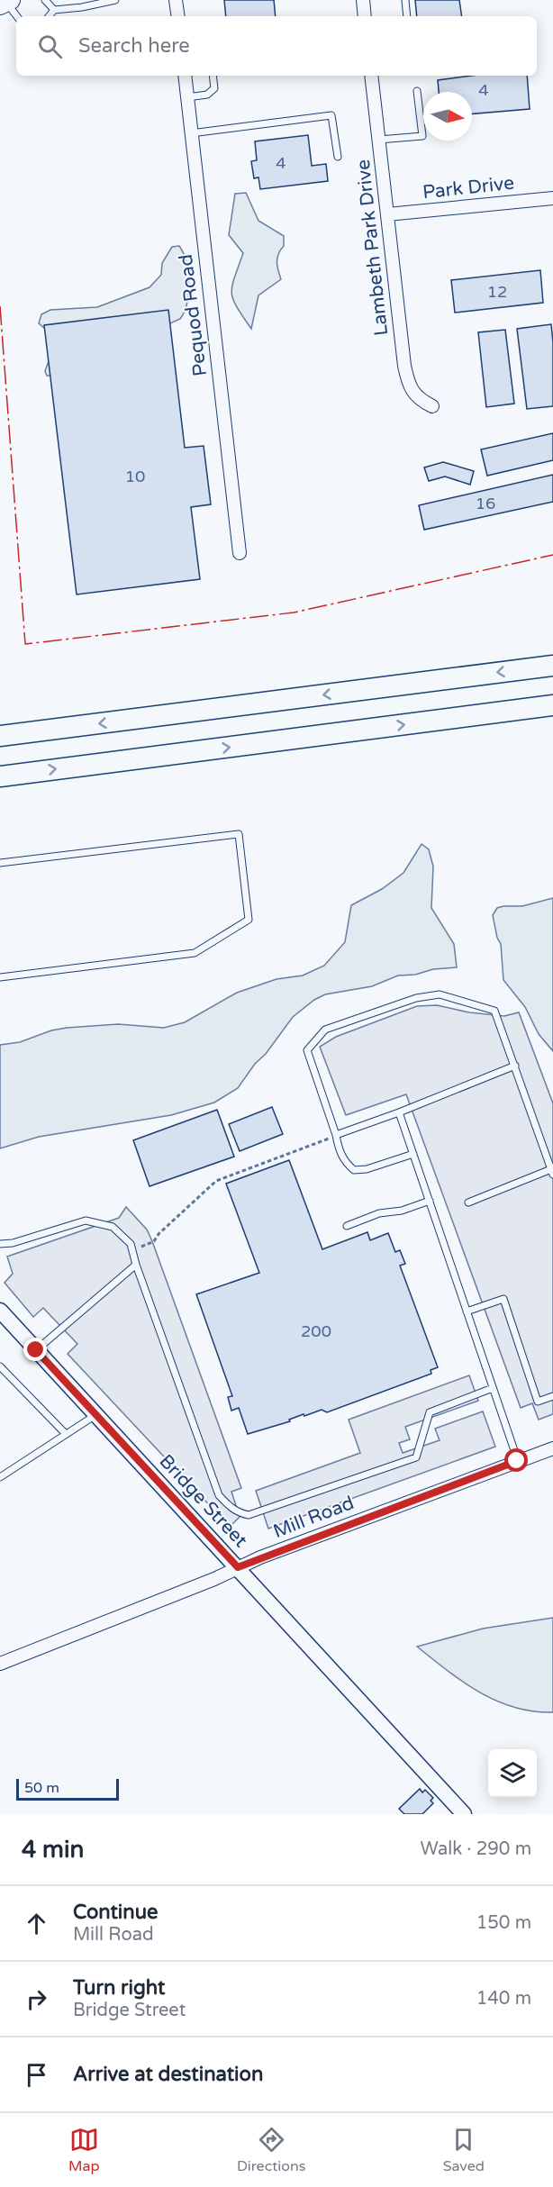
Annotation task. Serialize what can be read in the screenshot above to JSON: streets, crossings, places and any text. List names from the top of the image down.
{
  "streets": {
    "street": [
      "Park Drive",
      "Lambeth Park Drive",
      "Pequod Road",
      "Bridge Street",
      "Mill Road"
    ]
  },
  "crossings": [
    ["Park Drive", "Lambeth Park Drive"],
    ["Bridge Street", "Mill Road"]
  ],
  "house_numbers": [
    "4",
    "4",
    "12",
    "10",
    "16",
    "200"
  ],
  "scale_bar": "50 m",
  "north": "right",
  "page": {
    "search": "Search here",
    "scale": "50 m",
    "heading": ["4 min", "Walk · 290 m"],
    "list": [
      ["Continue", "Mill Road", "150 m"],
      ["Turn right", "Bridge Street", "140 m"],
      "Arrive at destination"
    ],
    "nav": ["Map", "Directions", "Saved"]
  }
}
